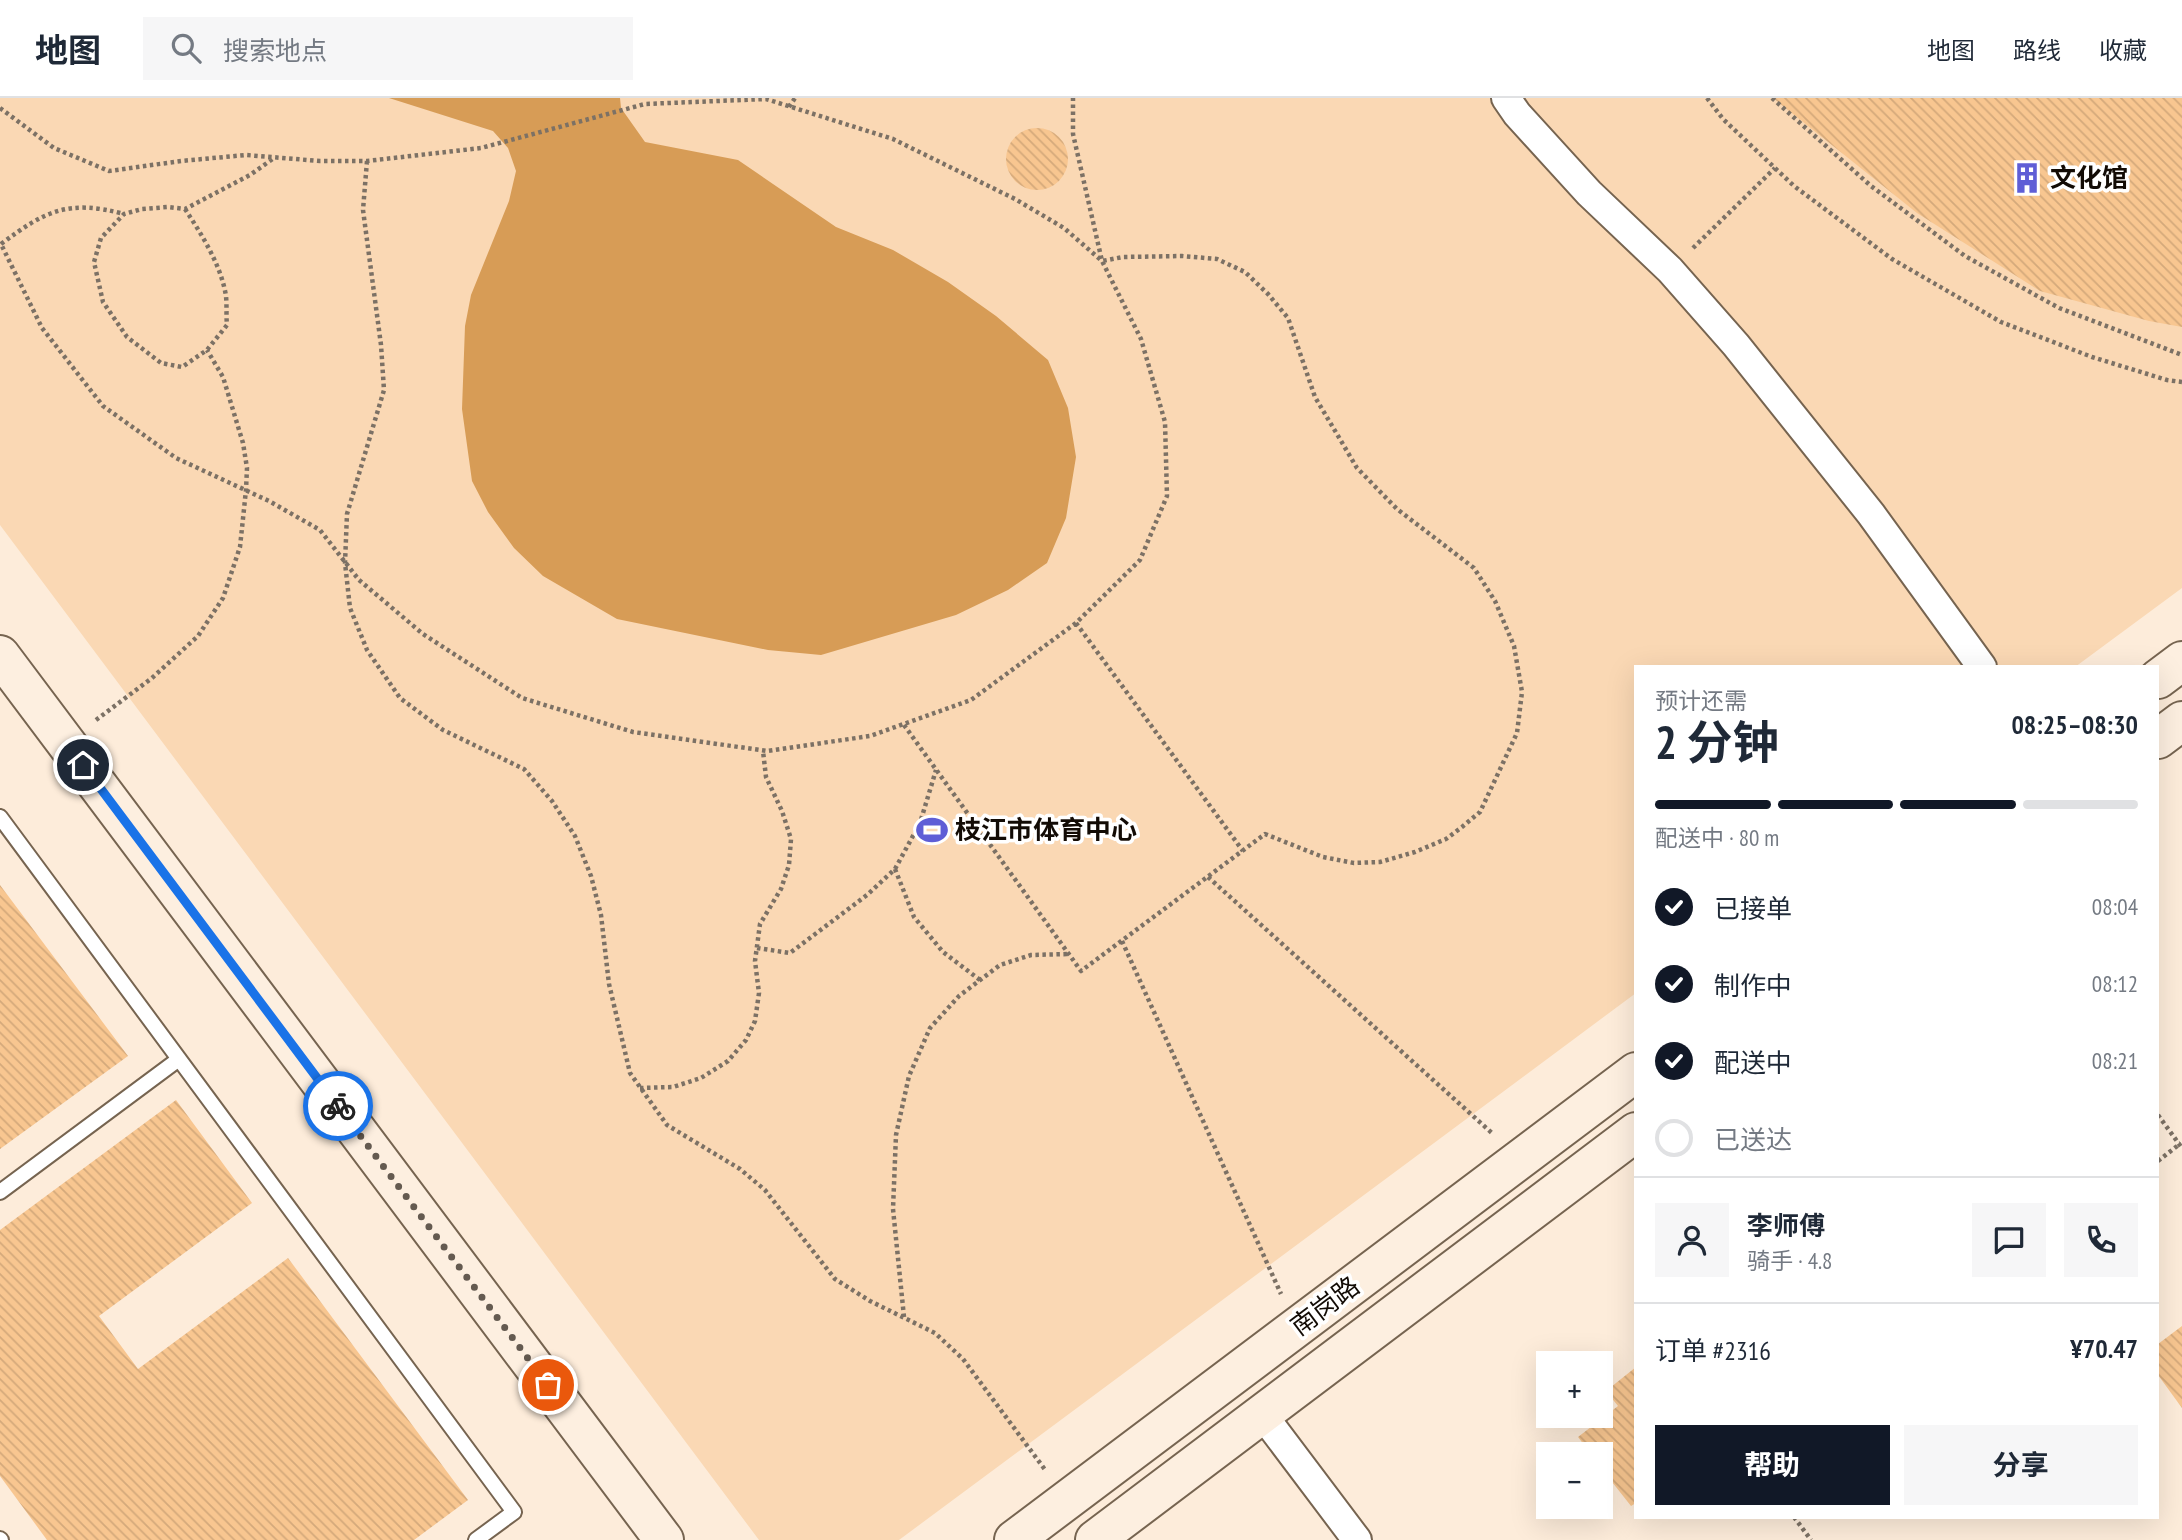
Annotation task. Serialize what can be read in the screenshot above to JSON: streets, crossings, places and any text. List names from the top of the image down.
{
  "streets": {
    "main road": ["南岗路"]
  },
  "places": {
    "building": ["文化馆"],
    "sports": ["枝江市体育中心"]
  },
  "page": {
    "header": "地图",
    "search": "搜索地点",
    "nav": ["地图", "路线", "收藏"],
    "heading": ["2 分钟", "预计还需", "08:25–08:30"],
    "panel": [
      "李师傅",
      "骑手 · 4.8",
      "订单 #2316",
      "¥70.47"
    ],
    "bar": "配送中 · 80 m",
    "list": [
      ["已接单", "08:04"],
      ["制作中", "08:12"],
      ["配送中", "08:21"],
      "已送达"
    ],
    "map_buttons": ["+", "−"],
    "buttons": ["帮助", "分享"]
  }
}
